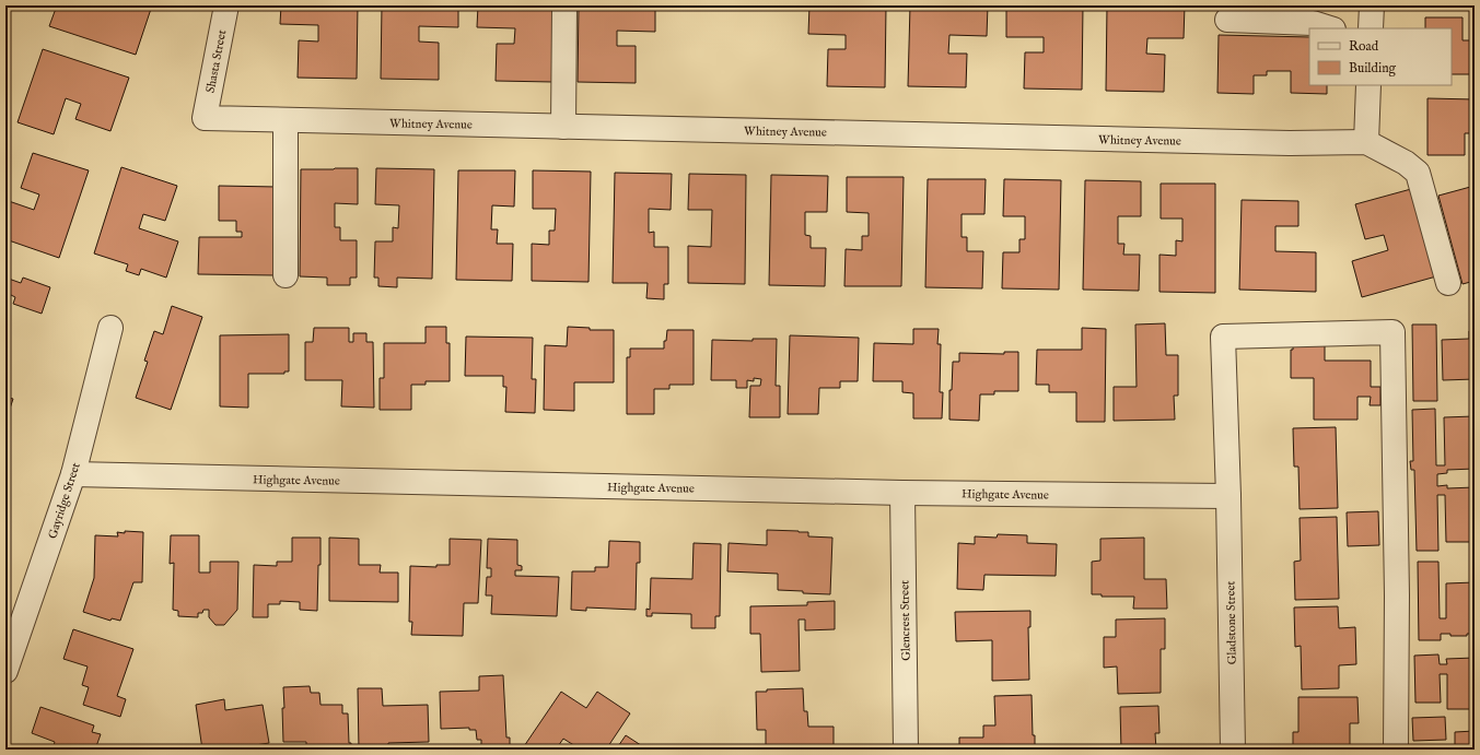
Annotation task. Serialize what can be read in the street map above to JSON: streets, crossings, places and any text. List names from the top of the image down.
{
  "streets": {
    "street": [
      "Shasta Street",
      "Whitney Avenue",
      "Highgate Avenue",
      "Gayridge Street",
      "Glencrest Street",
      "Gladstone Street"
    ]
  },
  "crossings": [
    ["Shasta Street", "Whitney Avenue"],
    ["Highgate Avenue", "Gayridge Street"],
    ["Highgate Avenue", "Glencrest Street"],
    ["Highgate Avenue", "Gladstone Street"]
  ],
  "legend": ["Road", "Building"]
}
